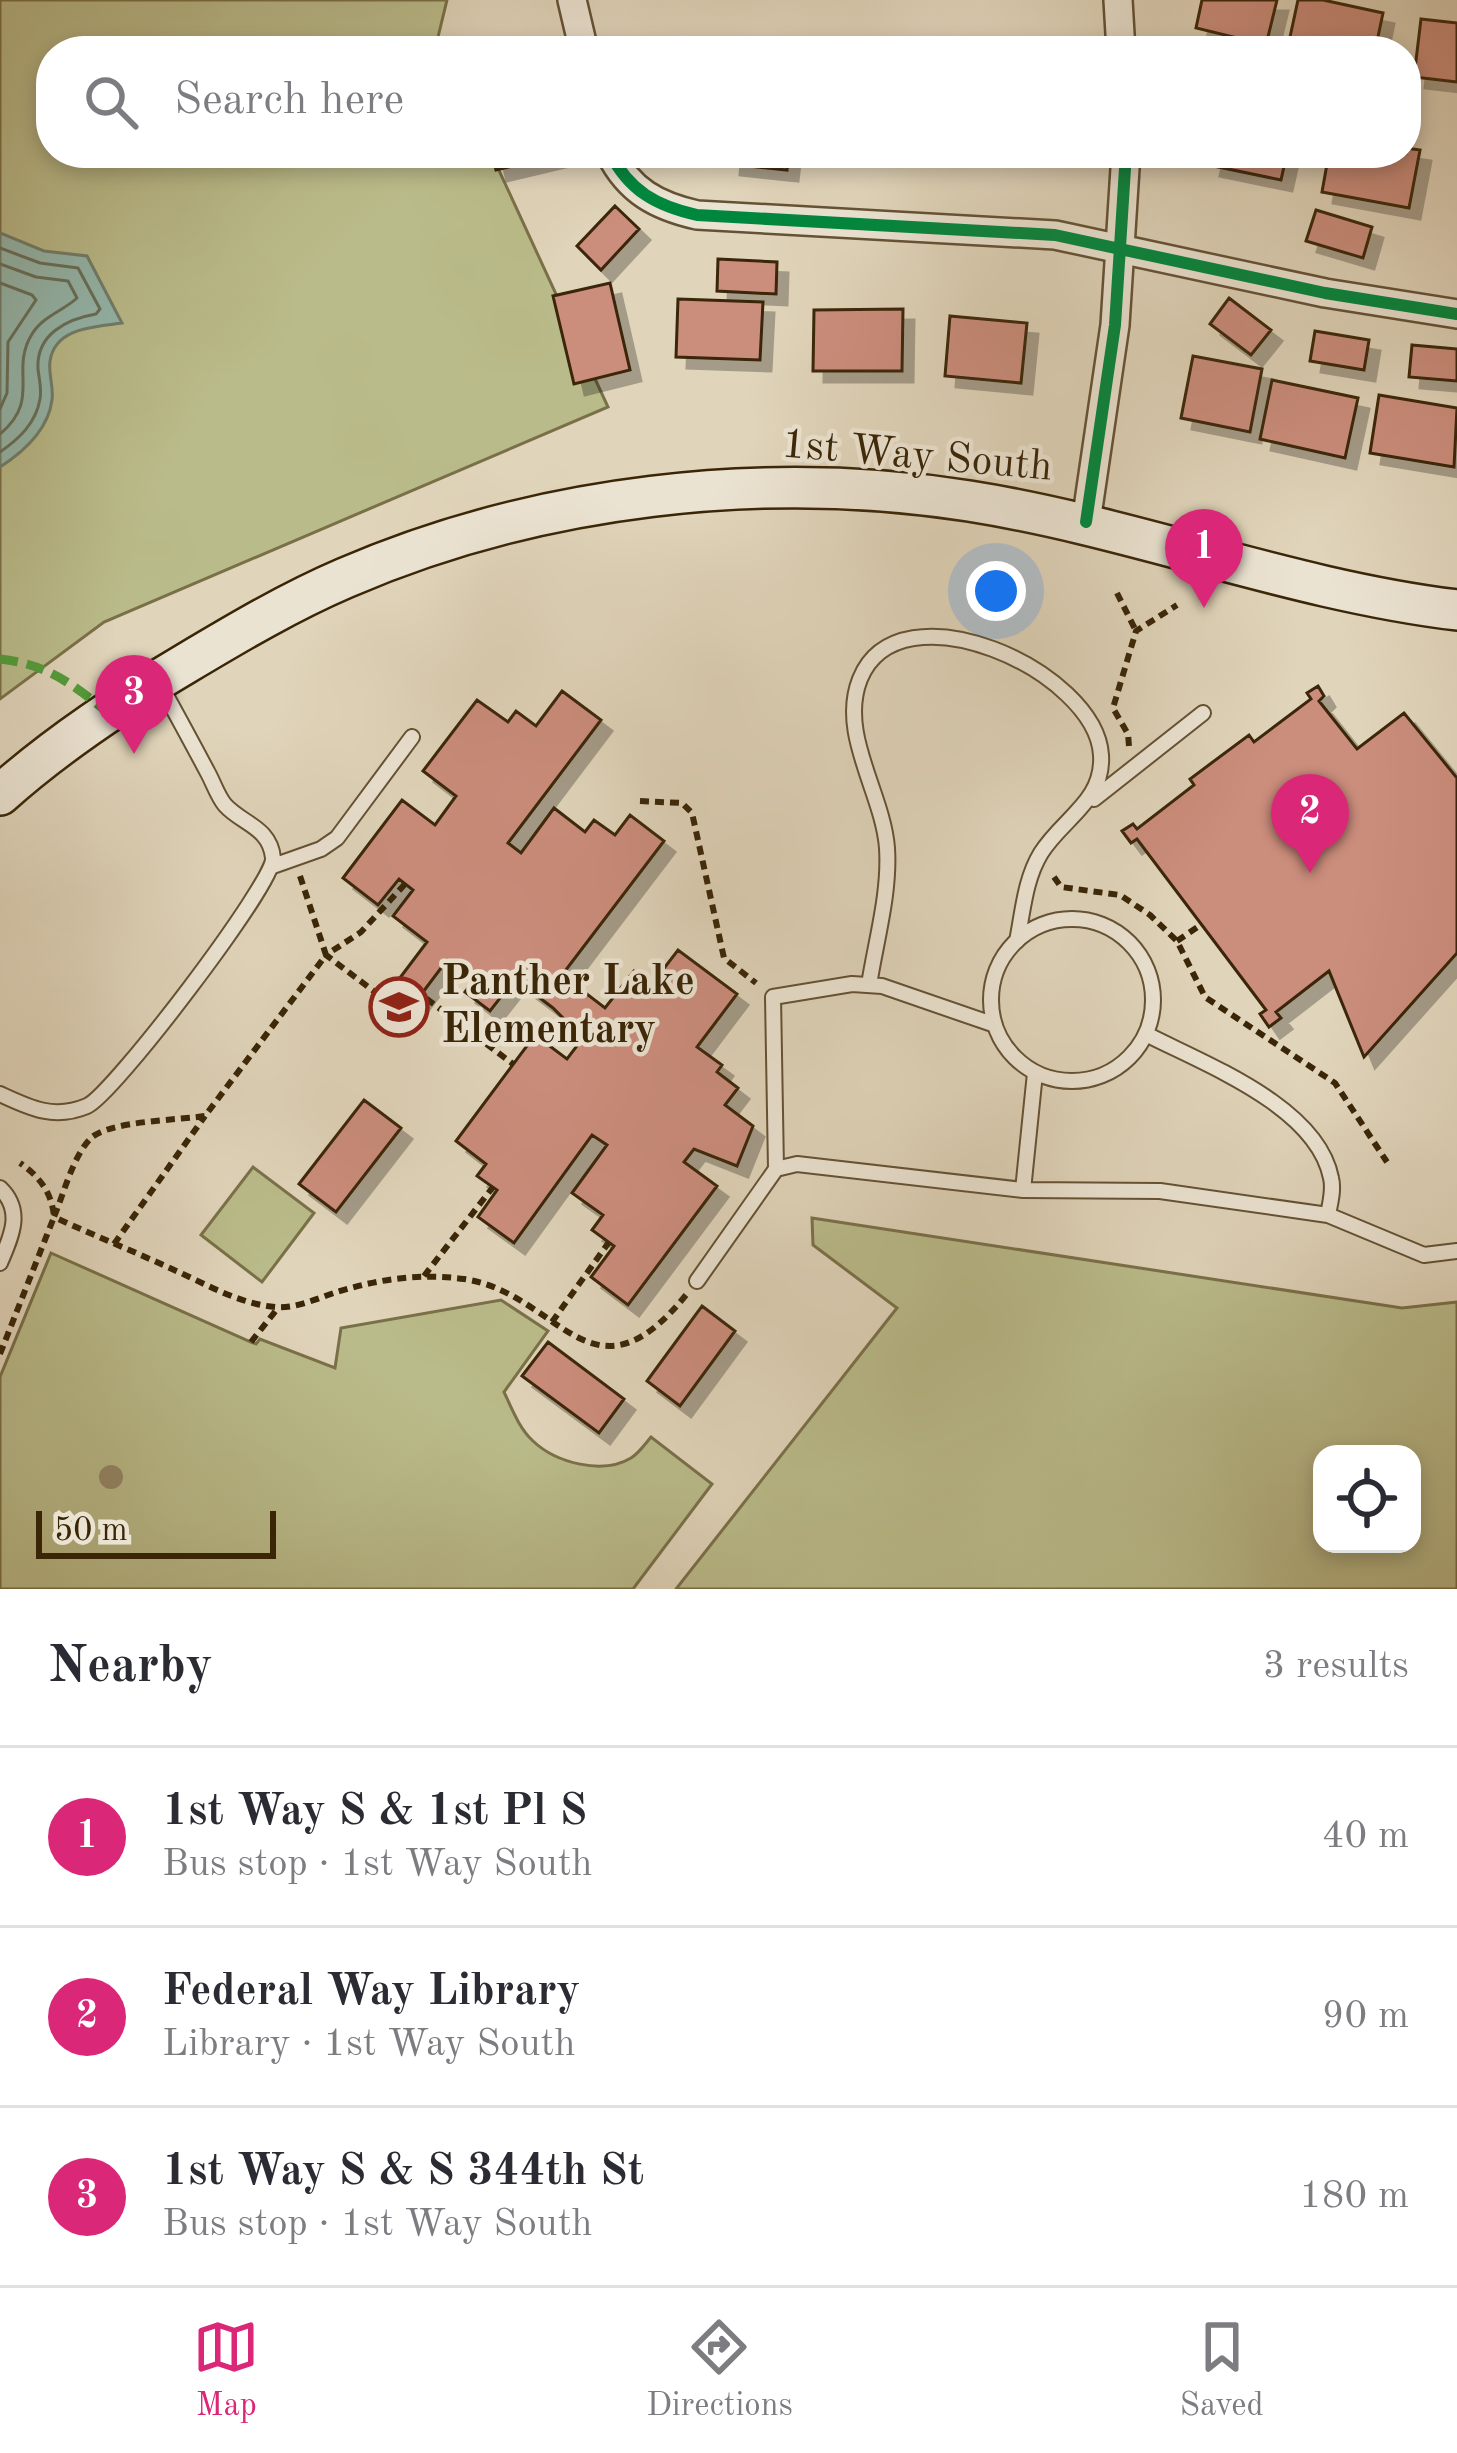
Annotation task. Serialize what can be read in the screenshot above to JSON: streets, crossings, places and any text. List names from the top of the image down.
{
  "streets": {
    "main road": ["1st Way South"]
  },
  "places": {
    "school or university": ["Panther Lake Elementary"]
  },
  "scale_bar": "50 m",
  "page": {
    "search": "Search here",
    "pins": ["1", "3", "2"],
    "scale": "50 m",
    "heading": ["Nearby", "3 results"],
    "list": [
      {
        "mark": "1",
        "name": "1st Way S & 1st Pl S",
        "note": "Bus stop · 1st Way South",
        "value": "40 m"
      },
      {
        "mark": "2",
        "name": "Federal Way Library",
        "note": "Library · 1st Way South",
        "value": "90 m"
      },
      {
        "mark": "3",
        "name": "1st Way S & S 344th St",
        "note": "Bus stop · 1st Way South",
        "value": "180 m"
      }
    ],
    "nav": ["Map", "Directions", "Saved"]
  }
}
